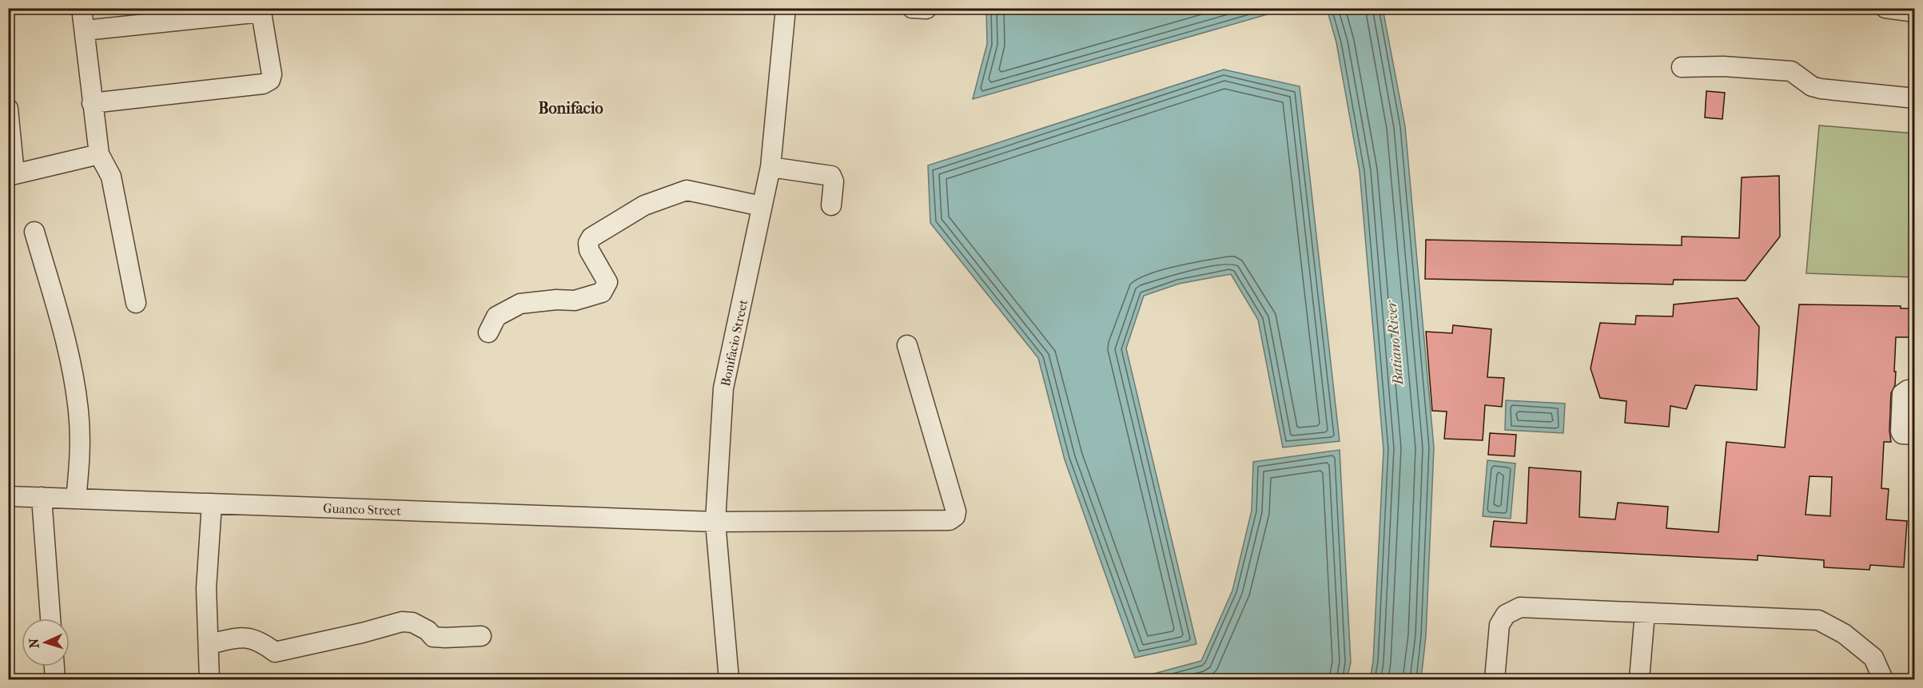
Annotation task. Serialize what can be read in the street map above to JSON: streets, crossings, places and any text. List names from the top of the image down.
{
  "streets": {
    "street": ["Bonifacio Street", "Guanco Street"]
  },
  "crossings": [
    ["Bonifacio Street", "Guanco Street"]
  ],
  "districts": ["Bonifacio"],
  "water": ["Batiano River"],
  "north": "left"
}
